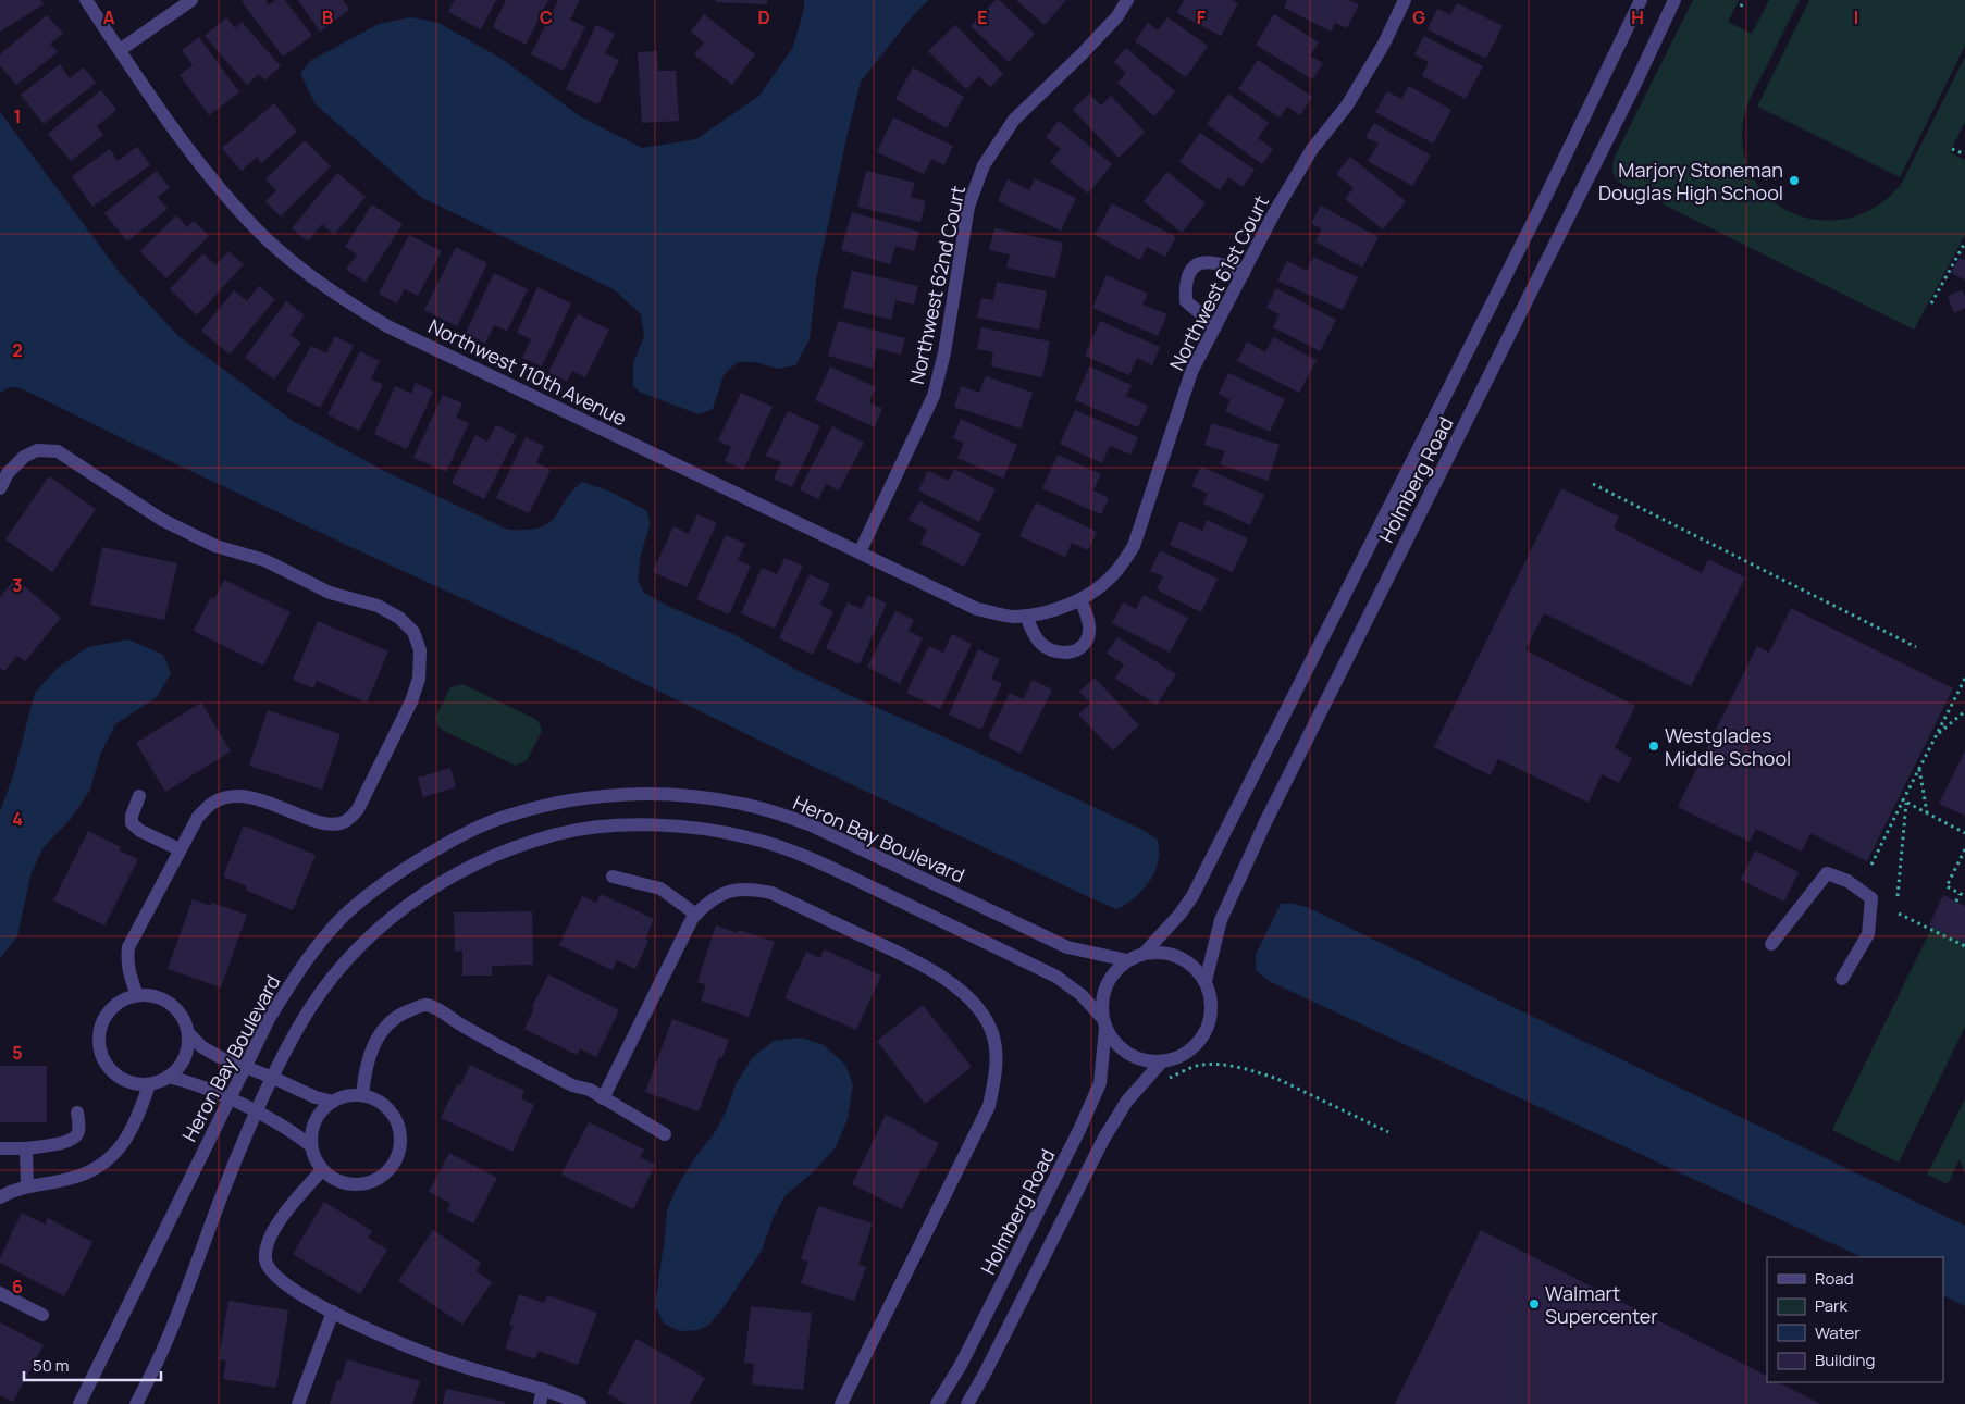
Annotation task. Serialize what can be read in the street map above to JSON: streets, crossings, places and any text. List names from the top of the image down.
{
  "streets": {
    "street": [
      "Northwest 61st Court",
      "Northwest 62nd Court",
      "Northwest 110th Avenue",
      "Holmberg Road",
      "Heron Bay Boulevard"
    ]
  },
  "crossings": [
    ["Northwest 61st Court", "Northwest 110th Avenue"],
    ["Northwest 62nd Court", "Northwest 110th Avenue"],
    ["Holmberg Road", "Heron Bay Boulevard"]
  ],
  "places": ["Marjory Stoneman Douglas High School", "Westglades Middle School", "Walmart Supercenter"],
  "legend": [
    "Road",
    "Park",
    "Water",
    "Building"
  ],
  "scale_bar": "50 m",
  "grid": {
    "columns": [
      "A",
      "B",
      "C",
      "D",
      "E",
      "F",
      "G",
      "H",
      "I"
    ],
    "rows": [
      "1",
      "2",
      "3",
      "4",
      "5",
      "6"
    ]
  }
}
